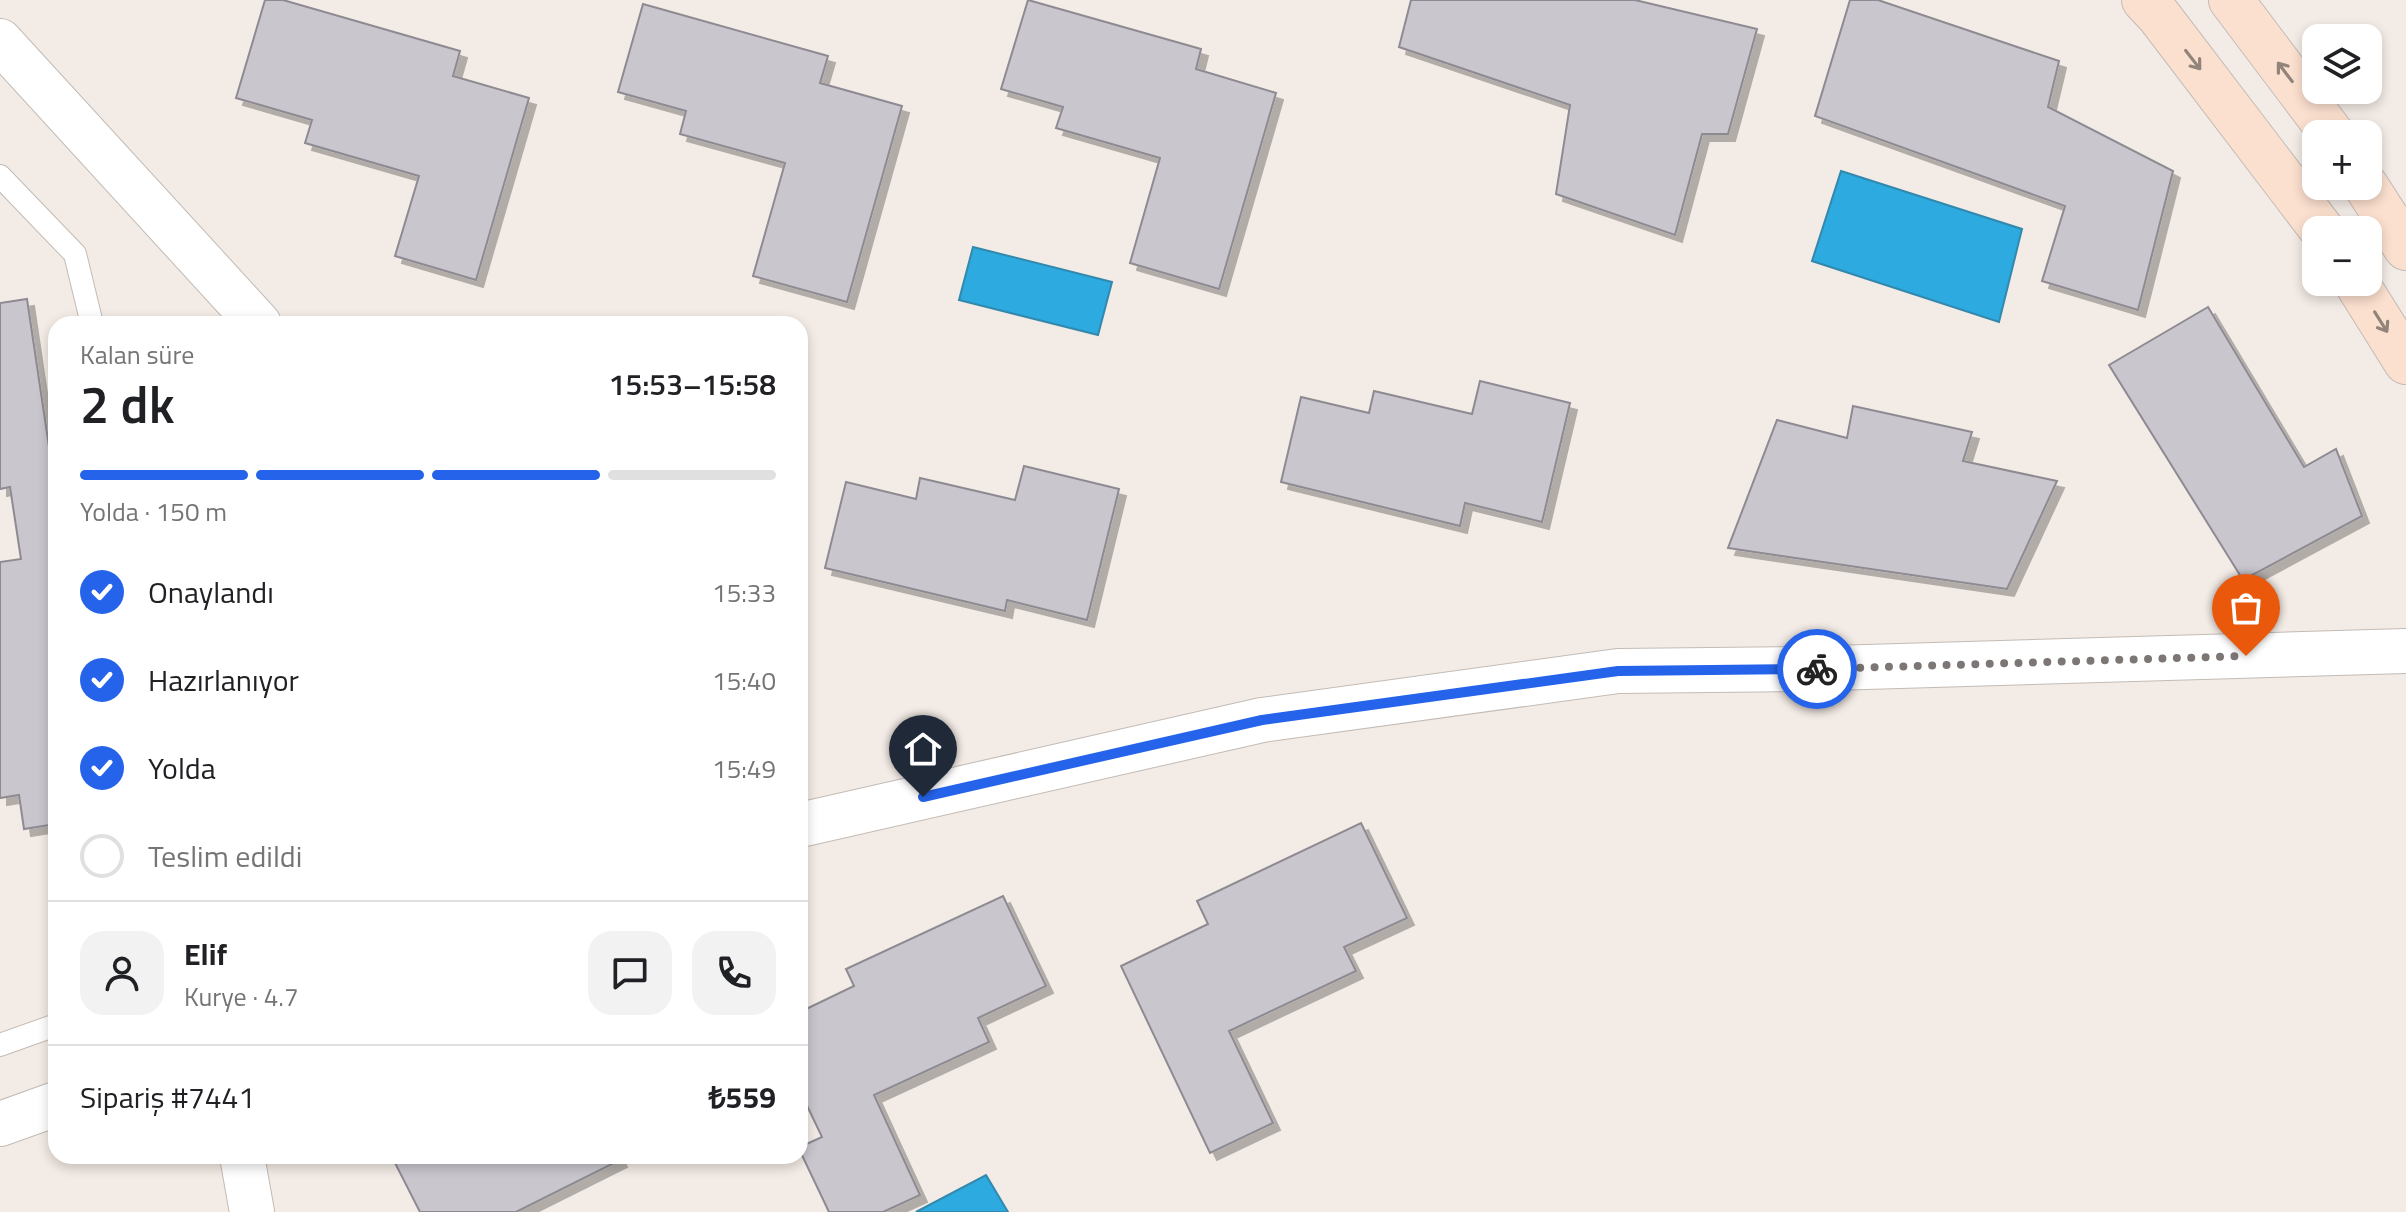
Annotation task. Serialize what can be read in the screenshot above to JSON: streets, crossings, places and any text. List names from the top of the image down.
{
  "page": {
    "map_buttons": ["+", "−"],
    "heading": ["2 dk", "Kalan süre", "15:53–15:58"],
    "panel": [
      "Elif",
      "Kurye · 4.7",
      "Sipariş #7441",
      "₺559"
    ],
    "bar": "Yolda · 150 m",
    "list": [
      ["Onaylandı", "15:33"],
      ["Hazırlanıyor", "15:40"],
      ["Yolda", "15:49"],
      "Teslim edildi"
    ]
  }
}
